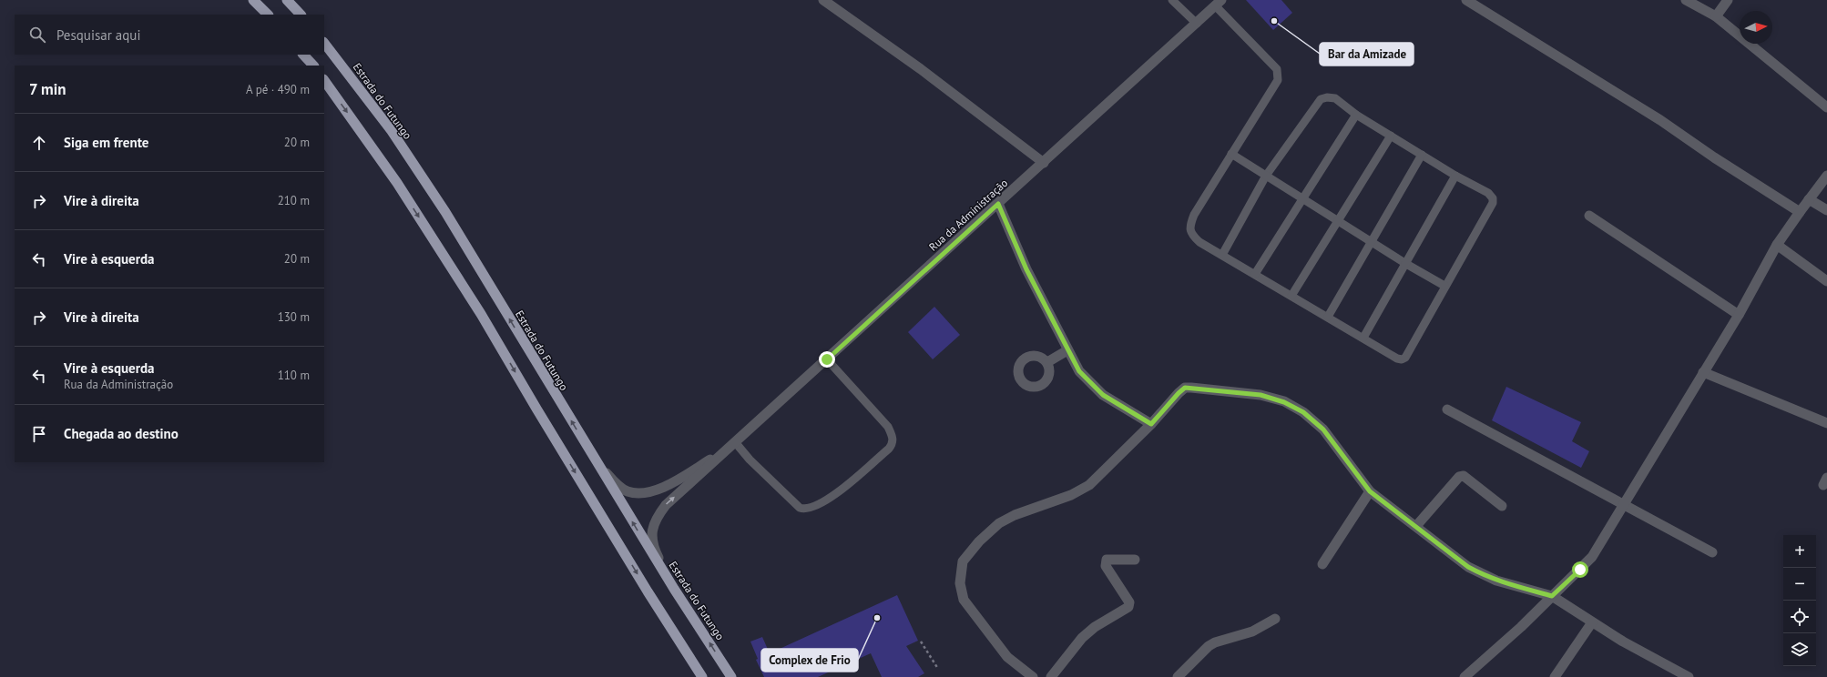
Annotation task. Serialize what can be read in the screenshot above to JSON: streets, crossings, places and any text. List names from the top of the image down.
{
  "streets": {
    "highway": ["Estrada do Futungo"],
    "street": ["Rua da Administração"]
  },
  "places": ["Bar da Amizade", "Complex de Frio"],
  "north": "right",
  "page": {
    "search": "Pesquisar aqui",
    "heading": ["7 min", "A pé · 490 m"],
    "list": [
      ["Siga em frente", "20 m"],
      ["Vire à direita", "210 m"],
      ["Vire à esquerda", "20 m"],
      ["Vire à direita", "130 m"],
      ["Vire à esquerda", "Rua da Administração", "110 m"],
      "Chegada ao destino"
    ],
    "map_buttons": ["+", "−"]
  }
}
